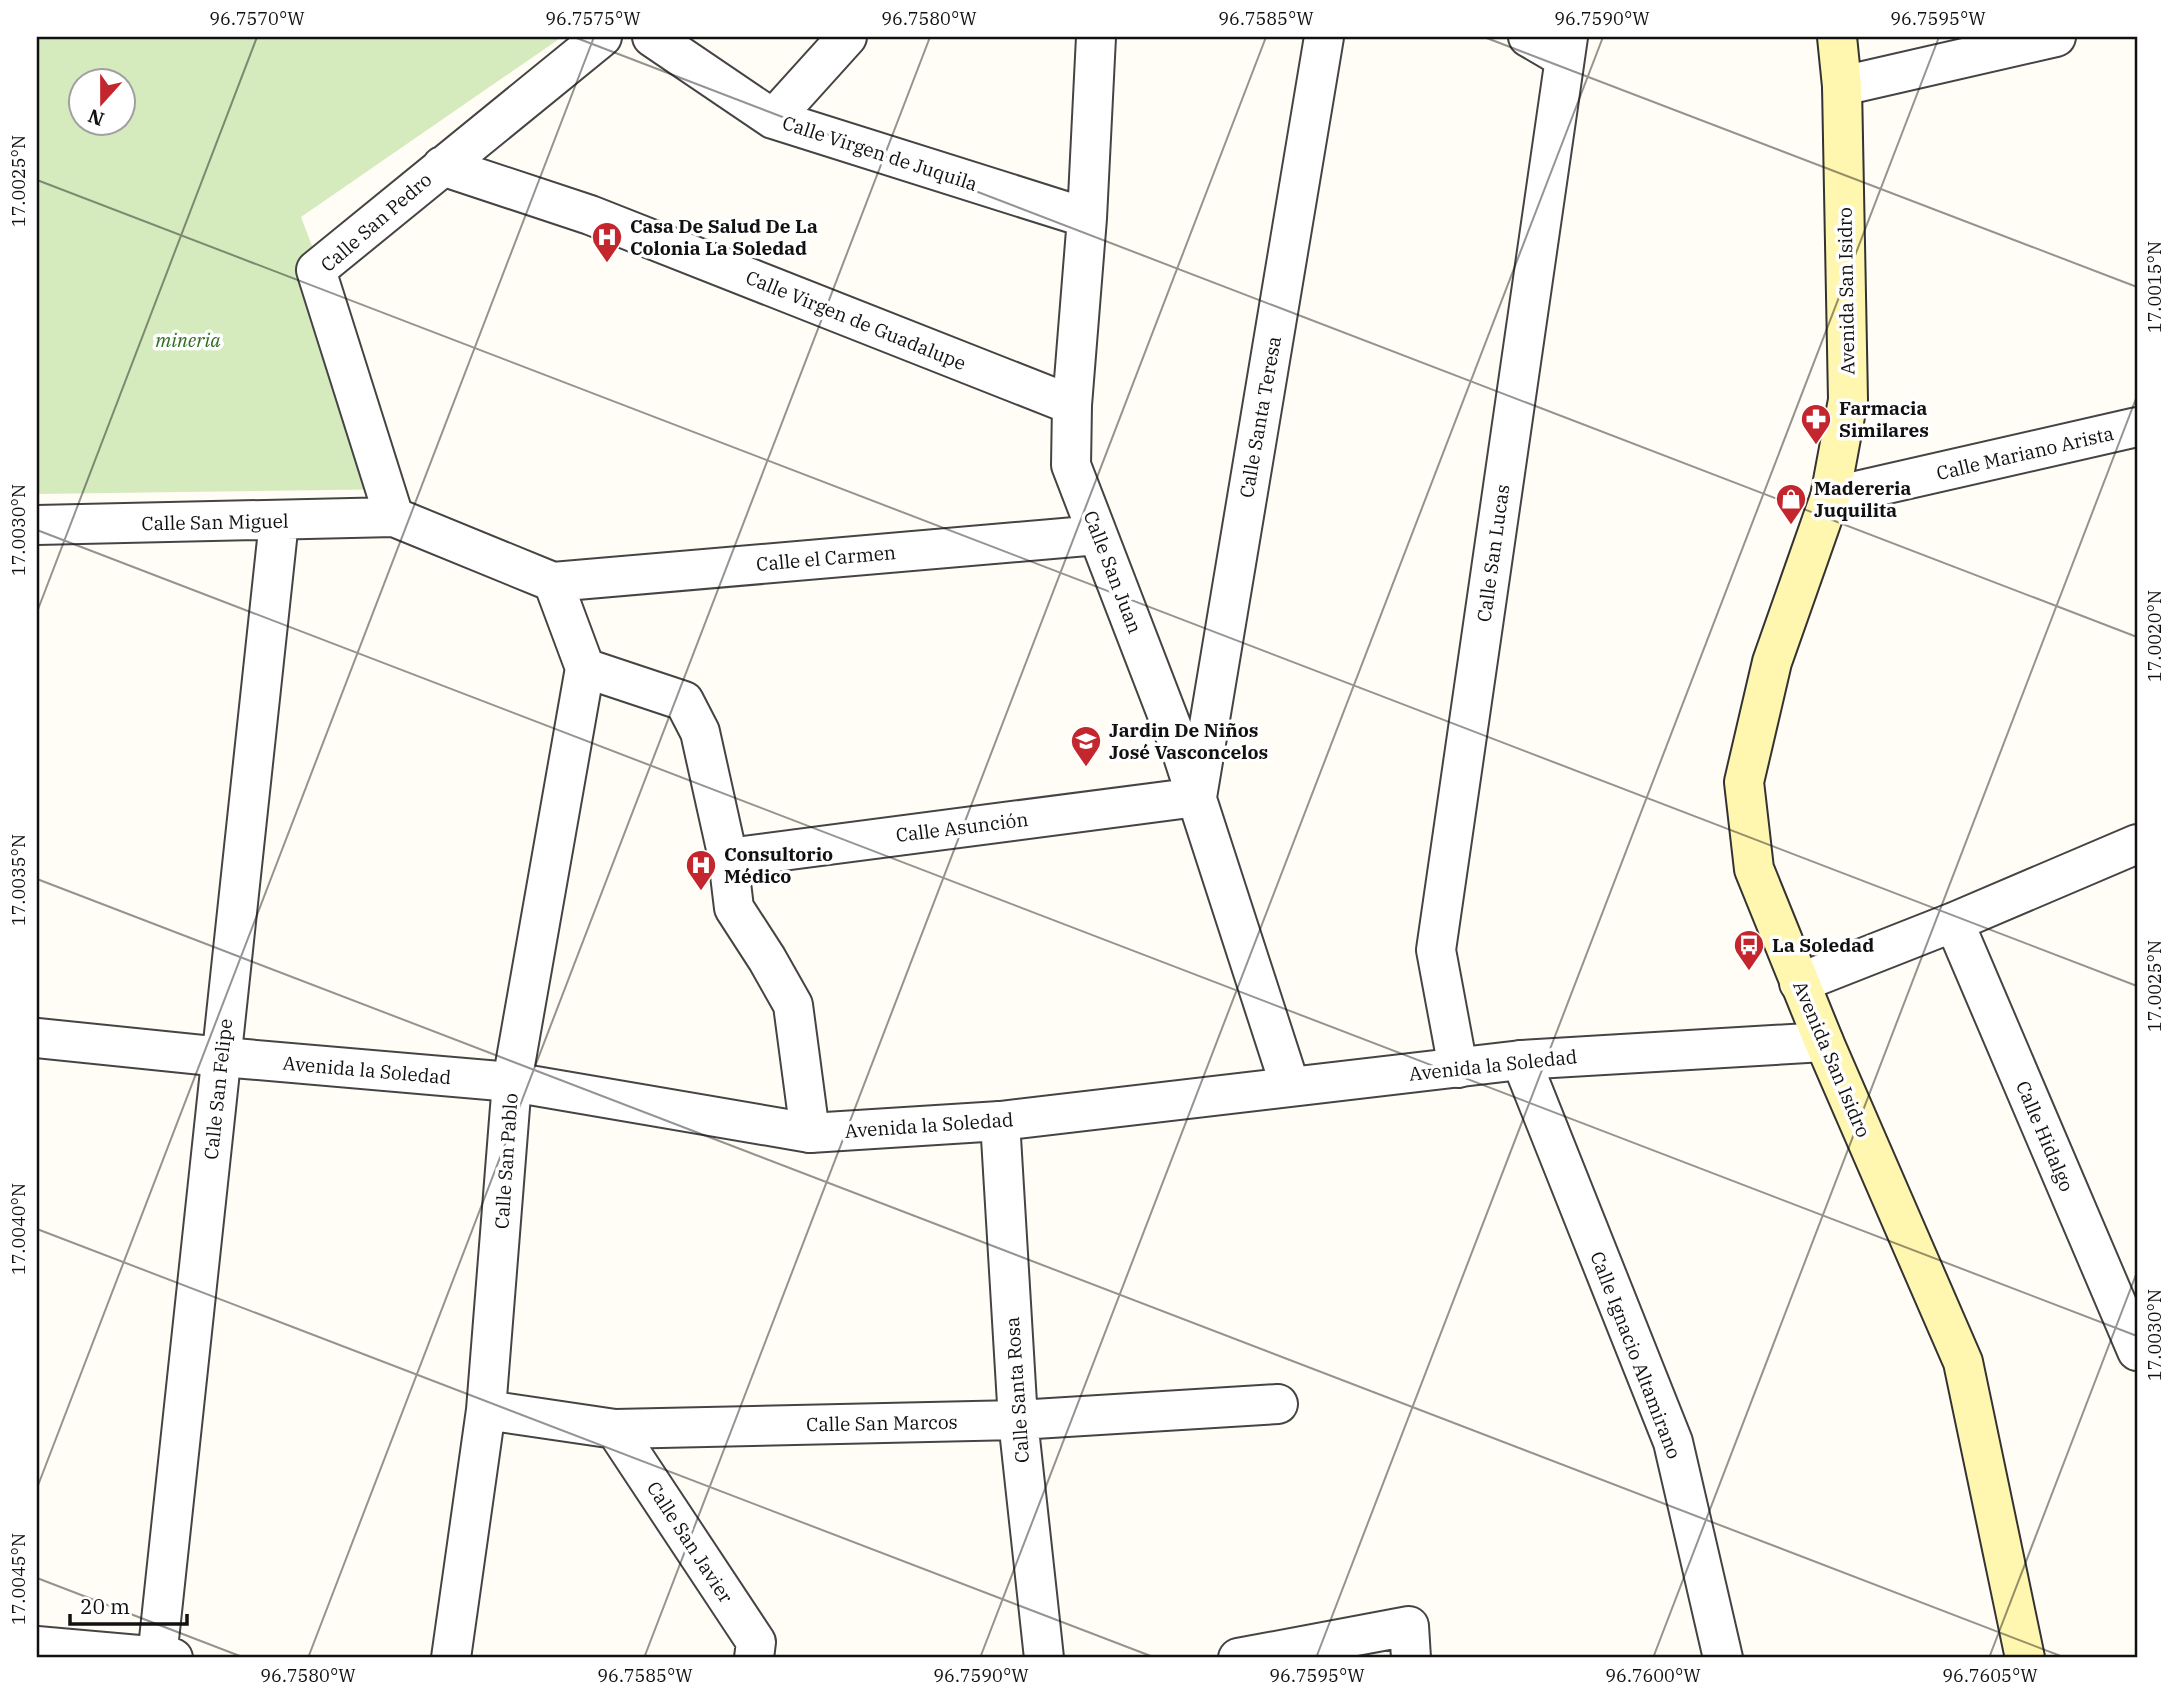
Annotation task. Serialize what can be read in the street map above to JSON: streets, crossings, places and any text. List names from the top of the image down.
{
  "streets": {
    "main road": ["Avenida San Isidro"],
    "street": [
      "Calle Virgen de Juquila",
      "Calle San Pedro",
      "Calle Virgen de Guadalupe",
      "Calle Santa Teresa",
      "Calle Mariano Arista",
      "Calle San Miguel",
      "Calle San Lucas",
      "Calle el Carmen",
      "Calle San Juan",
      "Calle Asunción",
      "Avenida la Soledad",
      "Calle San Felipe",
      "Calle Hidalgo",
      "Calle San Pablo",
      "Calle Ignacio Altamirano",
      "Calle Santa Rosa",
      "Calle San Marcos",
      "Calle San Javier"
    ]
  },
  "crossings": [
    ["Calle Virgen de Juquila", "Calle San Juan"],
    ["Calle San Pedro", "Calle Virgen de Guadalupe"],
    ["Calle San Pedro", "Calle San Miguel"],
    ["Avenida San Isidro", "Calle Mariano Arista"],
    ["Avenida San Isidro", "Avenida la Soledad"],
    ["Calle Virgen de Guadalupe", "Calle San Juan"],
    ["Calle Santa Teresa", "Calle San Juan"],
    ["Calle Santa Teresa", "Calle Asunción"],
    ["Calle San Miguel", "Calle San Felipe"],
    ["Calle San Lucas", "Avenida la Soledad"],
    ["Calle el Carmen", "Calle San Juan"],
    ["Calle San Juan", "Calle Asunción"],
    ["Calle San Juan", "Avenida la Soledad"],
    ["Avenida la Soledad", "Calle San Felipe"],
    ["Avenida la Soledad", "Calle San Pablo"],
    ["Avenida la Soledad", "Calle Ignacio Altamirano"],
    ["Avenida la Soledad", "Calle Santa Rosa"],
    ["Calle San Pablo", "Calle San Marcos"],
    ["Calle Santa Rosa", "Calle San Marcos"],
    ["Calle San Marcos", "Calle San Javier"]
  ],
  "parks": ["mineria"],
  "places": {
    "hospital": ["Casa De Salud De La Colonia La Soledad", "Consultorio Médico"],
    "pharmacy": ["Farmacia Similares"],
    "shop": ["Madereria Juquilita"],
    "school or university": ["Jardin De Niños José Vasconcelos"],
    "bus stop": ["La Soledad"]
  },
  "scale_bar": "20 m",
  "north": "bottom",
  "coordinates": [
    "96.7570°W",
    "96.7575°W",
    "96.7580°W",
    "96.7585°W",
    "96.7590°W",
    "96.7595°W",
    "17.0025°N",
    "17.0015°N",
    "17.0030°N",
    "17.0020°N",
    "17.0035°N",
    "17.0040°N",
    "17.0045°N",
    "96.7600°W",
    "96.7605°W"
  ]
}
